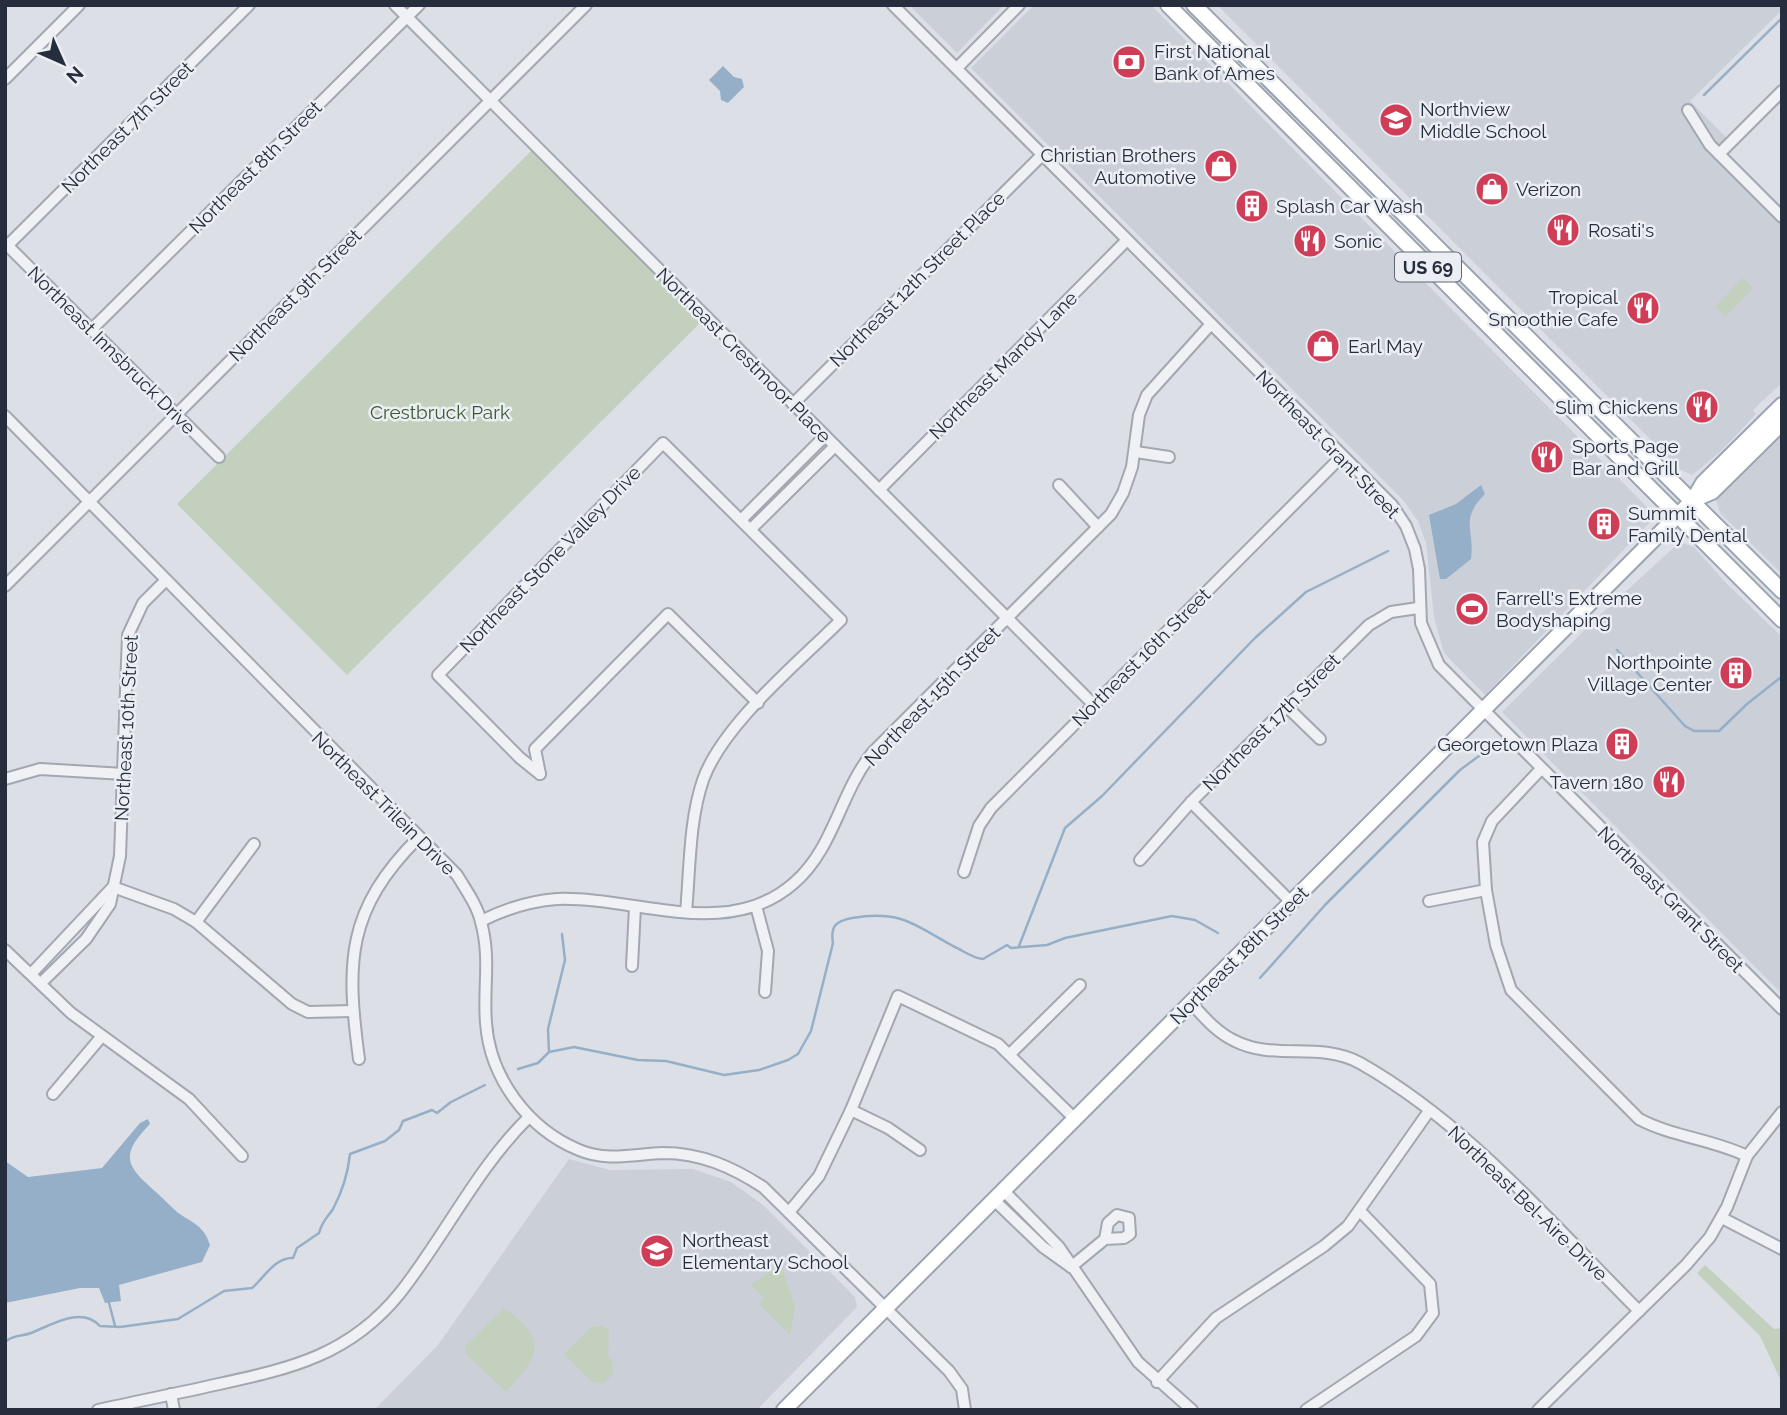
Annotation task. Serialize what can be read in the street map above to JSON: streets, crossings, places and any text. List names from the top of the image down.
{
  "streets": {
    "main road": ["US 69", "Northeast 18th Street"],
    "street": [
      "Northeast 7th Street",
      "Northeast 8th Street",
      "Northeast 12th Street Place",
      "Northeast 9th Street",
      "Northeast Innsbruck Drive",
      "Northeast Crestmoor Place",
      "Northeast Mandy Lane",
      "Northeast Grant Street",
      "Northeast Stone Valley Drive",
      "Northeast 16th Street",
      "Northeast 15th Street",
      "Northeast 17th Street",
      "Northeast 10th Street",
      "Northeast Trilein Drive",
      "Northeast Bel-Aire Drive"
    ]
  },
  "crossings": [
    ["Northeast 7th Street", "Northeast Innsbruck Drive"],
    ["Northeast 8th Street", "Northeast Innsbruck Drive"],
    ["Northeast 8th Street", "Northeast Crestmoor Place"],
    ["US 69", "Northeast 18th Street"],
    ["Northeast 12th Street Place", "Northeast Crestmoor Place"],
    ["Northeast 12th Street Place", "Northeast Grant Street"],
    ["Northeast 9th Street", "Northeast Innsbruck Drive"],
    ["Northeast 9th Street", "Northeast Crestmoor Place"],
    ["Northeast 9th Street", "Northeast Trilein Drive"],
    ["Northeast Crestmoor Place", "Northeast Mandy Lane"],
    ["Northeast Crestmoor Place", "Northeast 16th Street"],
    ["Northeast Crestmoor Place", "Northeast 15th Street"],
    ["Northeast Mandy Lane", "Northeast Grant Street"],
    ["Northeast Grant Street", "Northeast 16th Street"],
    ["Northeast Grant Street", "Northeast 15th Street"],
    ["Northeast Grant Street", "Northeast 17th Street"],
    ["Northeast Grant Street", "Northeast 18th Street"],
    ["Northeast 15th Street", "Northeast Trilein Drive"],
    ["Northeast 10th Street", "Northeast Trilein Drive"],
    ["Northeast Trilein Drive", "Northeast 18th Street"],
    ["Northeast 18th Street", "Northeast Bel-Aire Drive"]
  ],
  "parks": ["Crestbruck Park"],
  "places": {
    "bank": ["First National Bank of Ames"],
    "school or university": ["Northview Middle School", "Northeast Elementary School"],
    "shop": ["Christian Brothers Automotive", "Verizon", "Earl May"],
    "building": [
      "Splash Car Wash",
      "Summit Family Dental",
      "Northpointe Village Center",
      "Georgetown Plaza"
    ],
    "restaurant": [
      "Rosati's",
      "Sonic",
      "Tropical Smoothie Cafe",
      "Slim Chickens",
      "Sports Page Bar and Grill",
      "Tavern 180"
    ],
    "sports": ["Farrell's Extreme Bodyshaping"]
  },
  "north": "bottom right"
}
